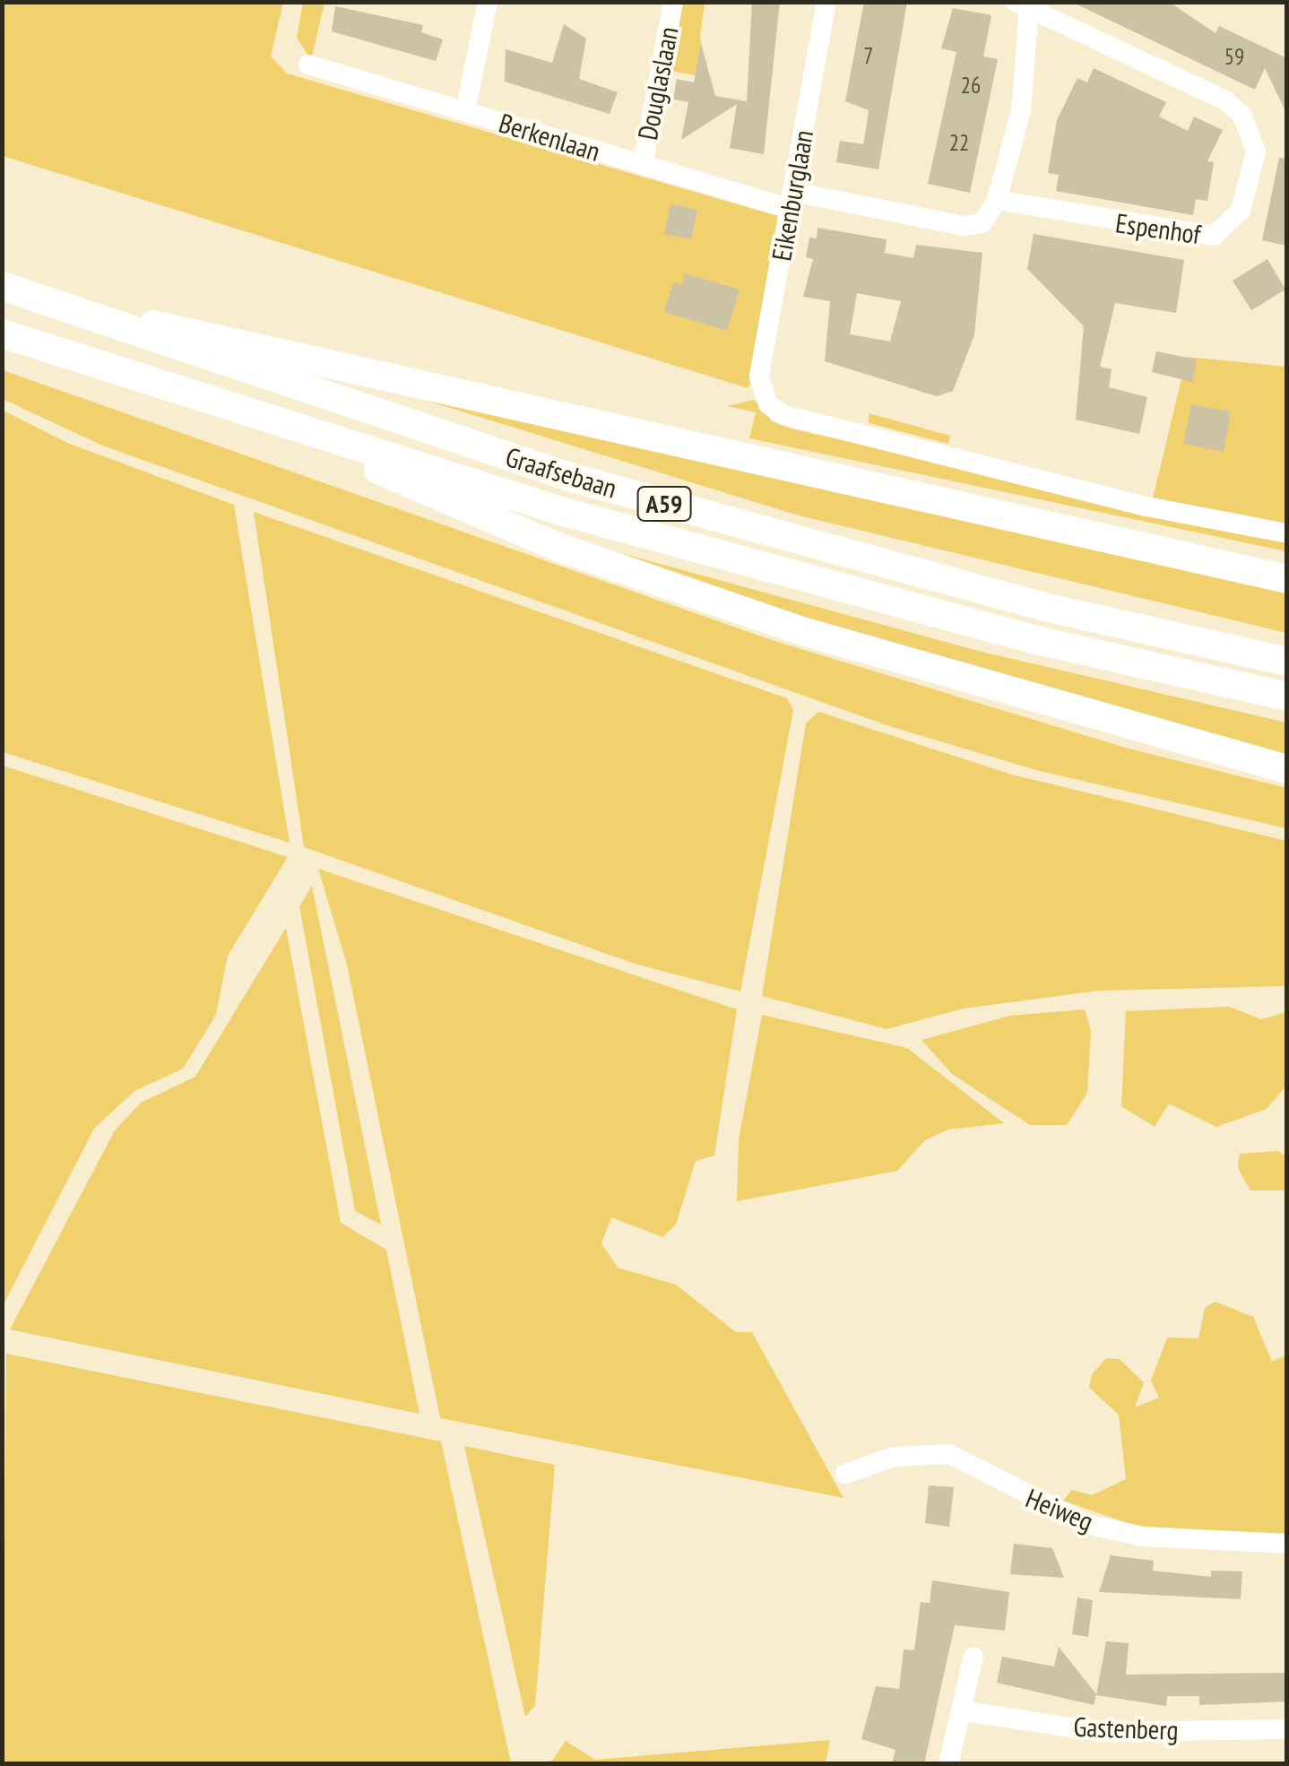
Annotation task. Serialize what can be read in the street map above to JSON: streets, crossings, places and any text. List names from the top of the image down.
{
  "streets": {
    "highway": ["Graafsebaan", "A59"],
    "street": [
      "Douglaslaan",
      "Berkenlaan",
      "Eikenburglaan",
      "Espenhof",
      "Heiweg",
      "Gastenberg"
    ]
  },
  "crossings": [
    ["Douglaslaan", "Berkenlaan"],
    ["Berkenlaan", "Eikenburglaan"],
    ["Graafsebaan", "A59"]
  ],
  "house_numbers": [
    "7",
    "59",
    "26",
    "22"
  ]
}
